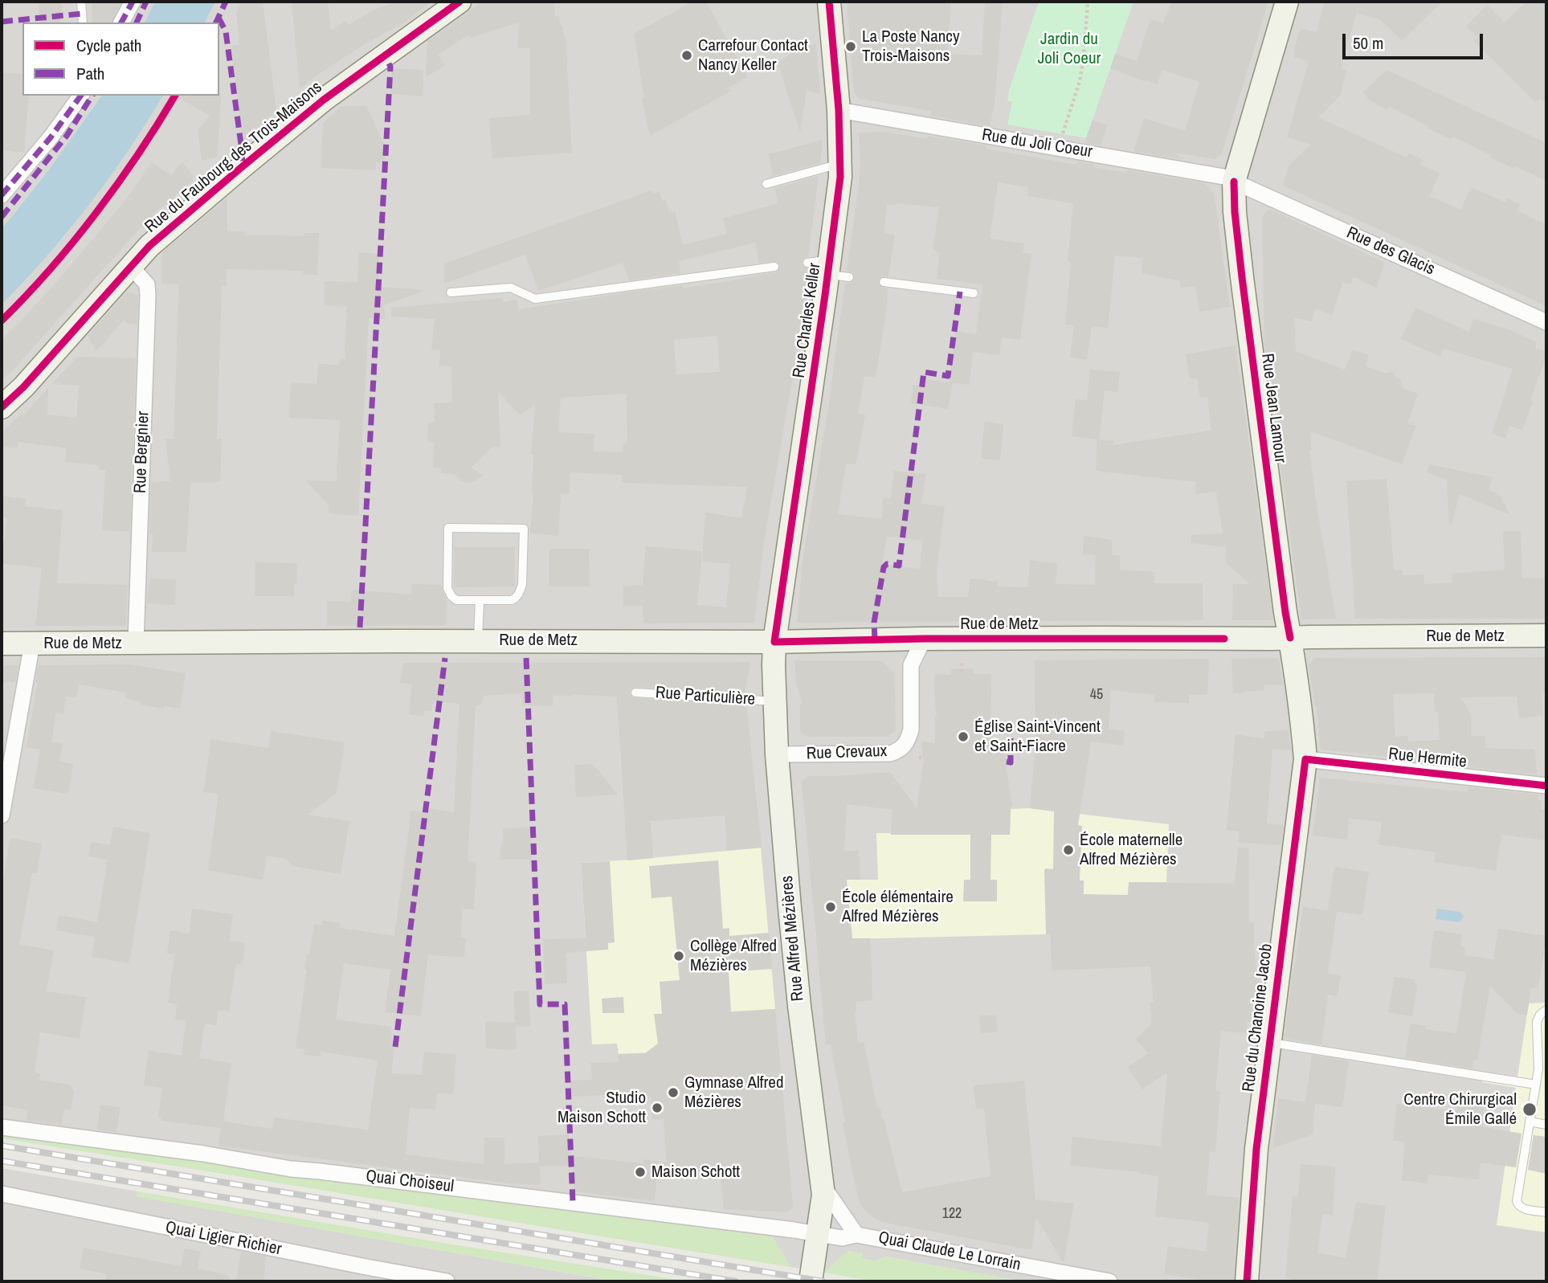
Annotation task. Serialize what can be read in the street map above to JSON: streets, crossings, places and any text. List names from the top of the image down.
{
  "streets": {
    "main road": [
      "Rue du Faubourg des Trois-Maisons",
      "Rue Charles Keller",
      "Rue Jean Lamour",
      "Rue de Metz",
      "Rue Alfred Mézières",
      "Rue du Chanoine Jacob"
    ],
    "street": [
      "Rue du Joli Coeur",
      "Rue des Glacis",
      "Rue Bergnier",
      "Rue Crevaux",
      "Rue Hermite",
      "Quai Choiseul",
      "Quai Ligier Richier",
      "Quai Claude Le Lorrain"
    ],
    "lane": ["Rue Particulière"]
  },
  "crossings": [
    ["Rue du Joli Coeur", "Rue des Glacis"],
    ["Rue du Joli Coeur", "Rue Charles Keller"],
    ["Rue du Joli Coeur", "Rue Jean Lamour"],
    ["Rue du Faubourg des Trois-Maisons", "Rue Bergnier"],
    ["Rue des Glacis", "Rue Jean Lamour"],
    ["Rue Charles Keller", "Rue de Metz"],
    ["Rue Charles Keller", "Rue Alfred Mézières"],
    ["Rue Jean Lamour", "Rue de Metz"],
    ["Rue Jean Lamour", "Rue du Chanoine Jacob"],
    ["Rue Bergnier", "Rue de Metz"],
    ["Rue de Metz", "Rue Crevaux"],
    ["Rue de Metz", "Rue Alfred Mézières"],
    ["Rue de Metz", "Rue du Chanoine Jacob"],
    ["Rue Particulière", "Rue Alfred Mézières"],
    ["Rue Crevaux", "Rue Alfred Mézières"],
    ["Rue Hermite", "Rue du Chanoine Jacob"],
    ["Rue Alfred Mézières", "Quai Choiseul"],
    ["Rue Alfred Mézières", "Quai Claude Le Lorrain"],
    ["Quai Choiseul", "Quai Claude Le Lorrain"]
  ],
  "parks": ["Jardin du Joli Coeur"],
  "places": [
    "La Poste Nancy Trois-Maisons",
    "Carrefour Contact Nancy Keller",
    "Église Saint-Vincent et Saint-Fiacre",
    "École maternelle Alfred Mézières",
    "École élémentaire Alfred Mézières",
    "Collège Alfred Mézières",
    "Gymnase Alfred Mézières",
    "Studio Maison Schott",
    "Centre Chirurgical Émile Gallé",
    "Maison Schott"
  ],
  "house_numbers": ["45", "122"],
  "legend": ["Cycle path", "Path"],
  "scale_bar": "50 m"
}
